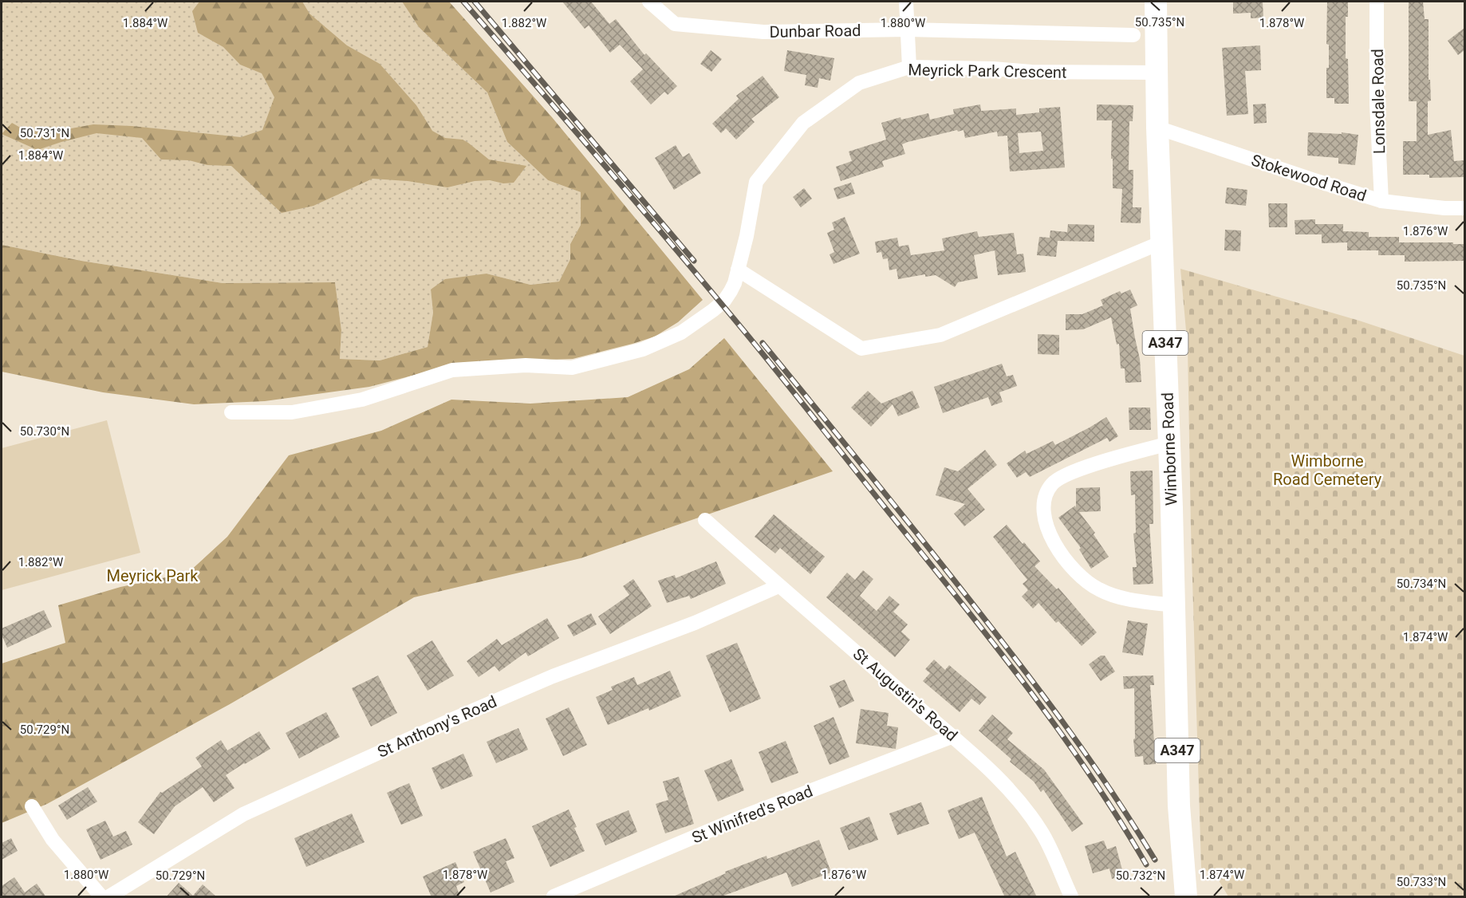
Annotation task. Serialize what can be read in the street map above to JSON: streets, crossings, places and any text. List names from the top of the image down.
{
  "streets": {
    "main road": ["A347", "Wimborne Road"],
    "street": [
      "Dunbar Road",
      "Meyrick Park Crescent",
      "Lonsdale Road",
      "Stokewood Road",
      "St Augustin's Road",
      "St Anthony's Road",
      "St Winifred's Road"
    ]
  },
  "crossings": [
    ["Meyrick Park Crescent", "Wimborne Road"],
    ["Lonsdale Road", "Stokewood Road"],
    ["Stokewood Road", "Wimborne Road"],
    ["St Augustin's Road", "St Anthony's Road"],
    ["St Augustin's Road", "St Winifred's Road"]
  ],
  "parks": ["Wimborne Road Cemetery", "Meyrick Park"],
  "coordinates": [
    "50.735°N",
    "1.882°W",
    "1.878°W",
    "1.884°W",
    "1.880°W",
    "50.731°N",
    "1.876°W",
    "50.730°N",
    "50.734°N",
    "1.874°W",
    "50.729°N",
    "50.732°N",
    "50.733°N"
  ]
}
